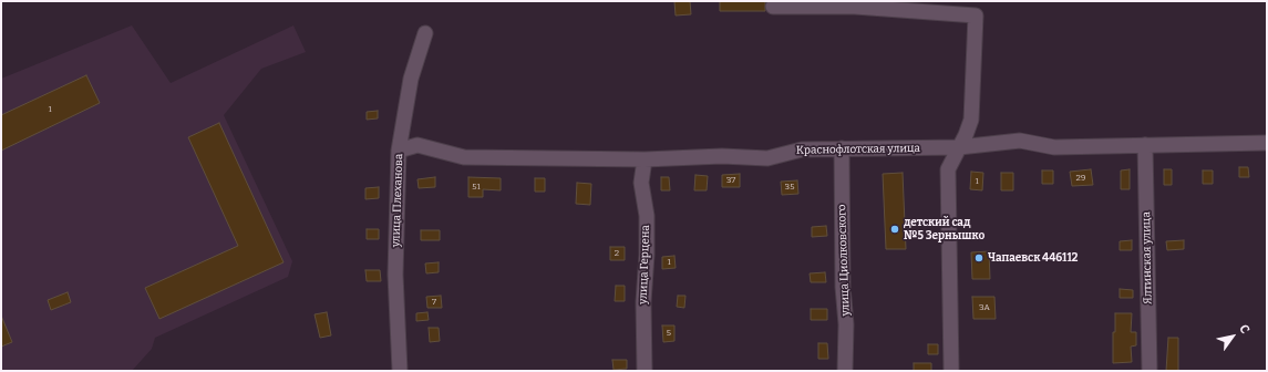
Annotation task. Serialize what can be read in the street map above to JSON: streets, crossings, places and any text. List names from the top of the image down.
{
  "streets": {
    "street": [
      "Краснофлотская улица",
      "улица Плеханова",
      "Ялтинская улица",
      "улица Циолковского",
      "улица Герцена"
    ]
  },
  "crossings": [
    ["Краснофлотская улица", "улица Плеханова"],
    ["Краснофлотская улица", "Ялтинская улица"],
    ["Краснофлотская улица", "улица Циолковского"],
    ["Краснофлотская улица", "улица Герцена"]
  ],
  "places": ["детский сад №5 Зернышко", "Чапаевск 446112"],
  "house_numbers": [
    "1",
    "29",
    "37",
    "1",
    "51",
    "35",
    "2",
    "1",
    "7",
    "3А",
    "5"
  ],
  "north": "top right"
}
